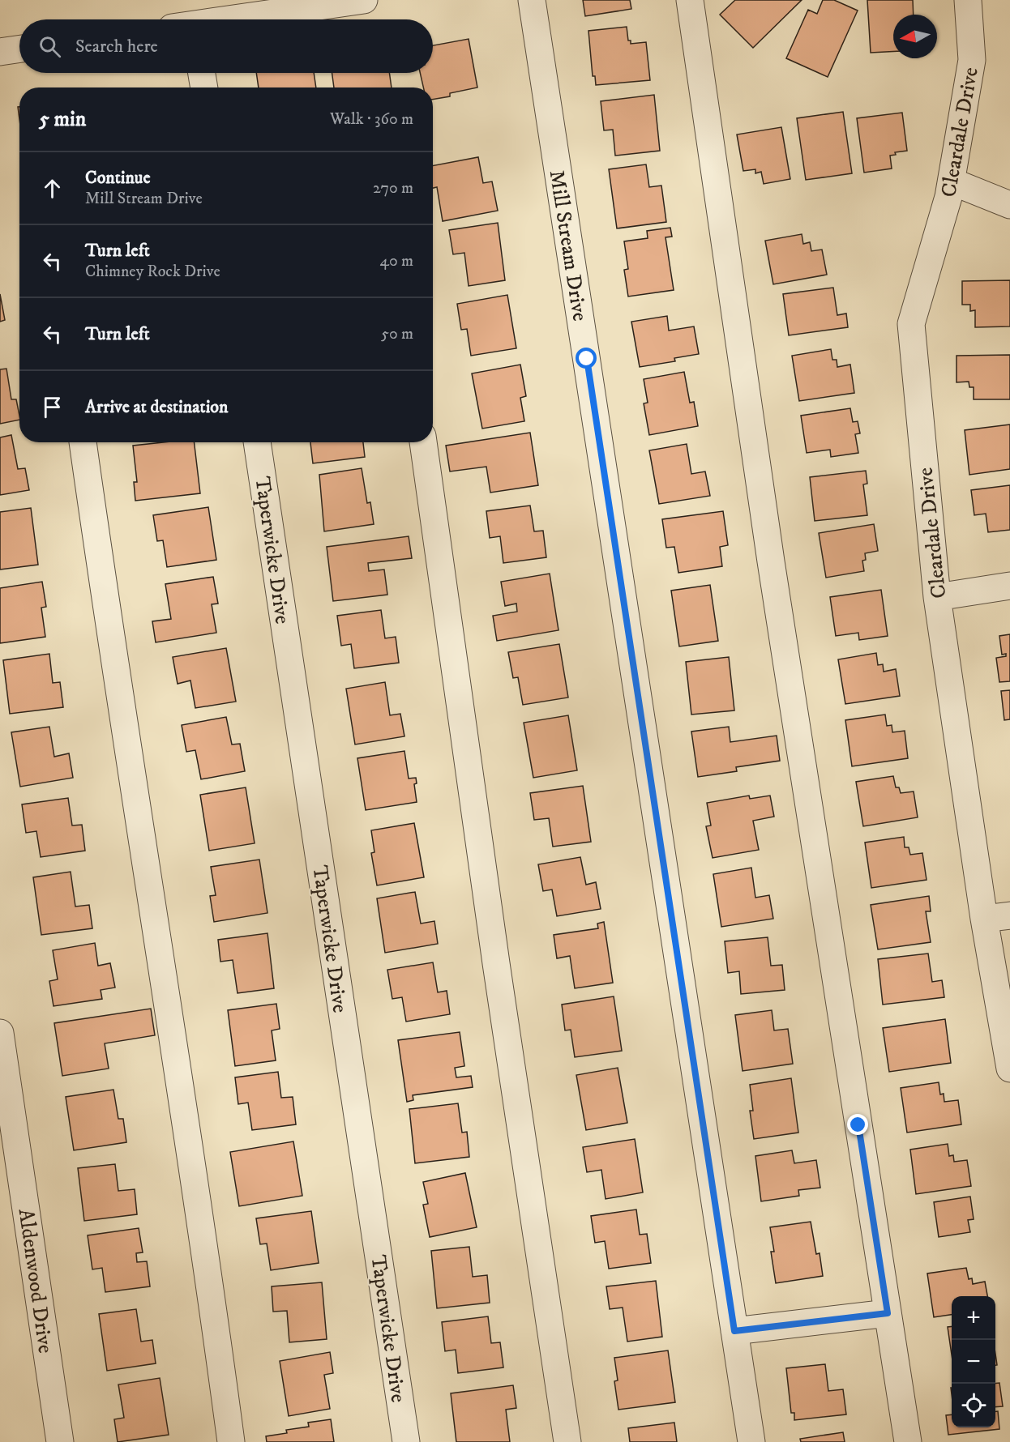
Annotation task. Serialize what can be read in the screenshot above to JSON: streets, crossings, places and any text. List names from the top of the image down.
{
  "streets": {
    "street": [
      "Cleardale Drive",
      "Mill Stream Drive",
      "Taperwicke Drive",
      "Aldenwood Drive"
    ]
  },
  "north": "left",
  "page": {
    "search": "Search here",
    "heading": ["5 min", "Walk · 360 m"],
    "list": [
      ["Continue", "Mill Stream Drive", "270 m"],
      ["Turn left", "Chimney Rock Drive", "40 m"],
      ["Turn left", "50 m"],
      "Arrive at destination"
    ],
    "map_buttons": ["+", "−"]
  }
}
